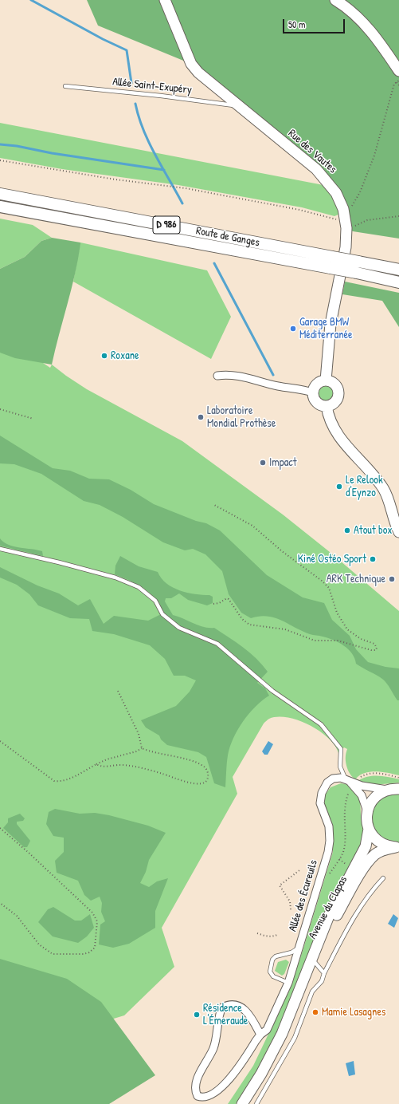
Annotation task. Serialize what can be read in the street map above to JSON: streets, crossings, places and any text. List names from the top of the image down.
{
  "streets": {
    "main road": ["D 986", "Route de Ganges"],
    "street": ["Rue des Vautes", "Allée des Écureuils", "Avenue du Clapas"],
    "lane": ["Allée Saint-Exupéry"]
  },
  "crossings": [
    ["Allée Saint-Exupéry", "Rue des Vautes"],
    ["D 986", "Route de Ganges"]
  ],
  "places": [
    "Garage BMW Méditerranée",
    "Roxane",
    "Laboratoire Mondial Prothèse",
    "Impact",
    "Le Relook d'Eynzo",
    "Atout box",
    "Kiné Ostéo Sport",
    "ARK Technique",
    "Mamie Lasagnes",
    "Résidence L'Émeraude"
  ],
  "scale_bar": "50 m"
}
